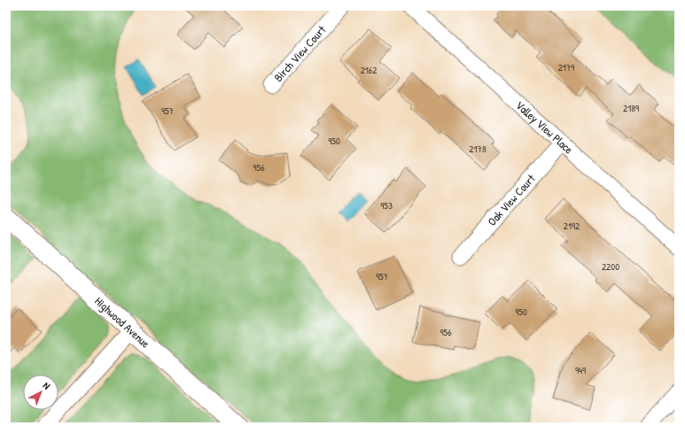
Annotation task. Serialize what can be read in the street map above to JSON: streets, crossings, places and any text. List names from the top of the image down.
{
  "streets": {
    "street": [
      "Birch View Court",
      "Valley View Place",
      "Oak View Court",
      "Highwood Avenue"
    ]
  },
  "crossings": [
    ["Valley View Place", "Oak View Court"]
  ],
  "house_numbers": [
    "2179",
    "2162",
    "2189",
    "957",
    "950",
    "2178",
    "956",
    "953",
    "2192",
    "2200",
    "957",
    "950",
    "956",
    "949"
  ],
  "north": "top right"
}
